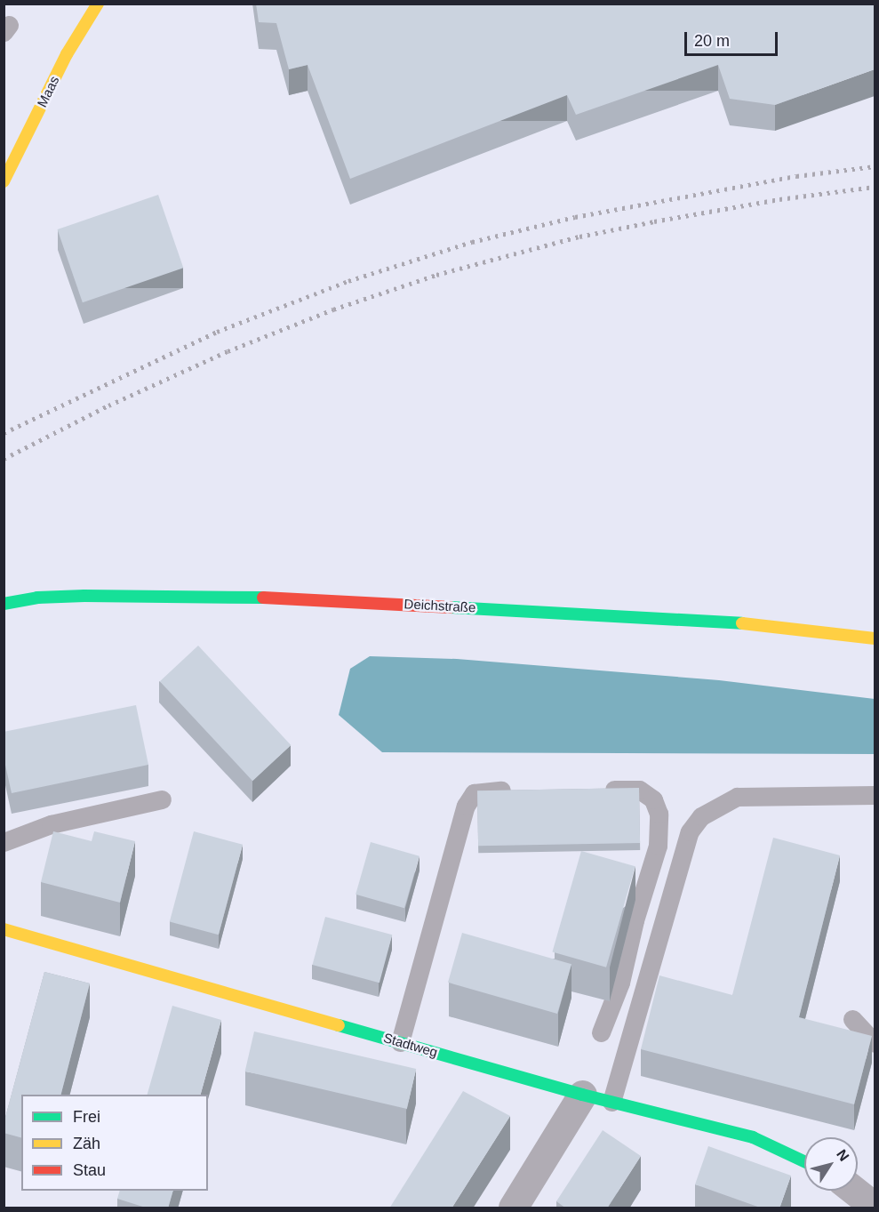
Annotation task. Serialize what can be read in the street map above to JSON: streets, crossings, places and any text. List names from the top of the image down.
{
  "streets": {
    "street": ["Maas", "Deichstraße", "Stadtweg"]
  },
  "legend": ["Frei", "Zäh", "Stau"],
  "scale_bar": "20 m",
  "north": "top right"
}
